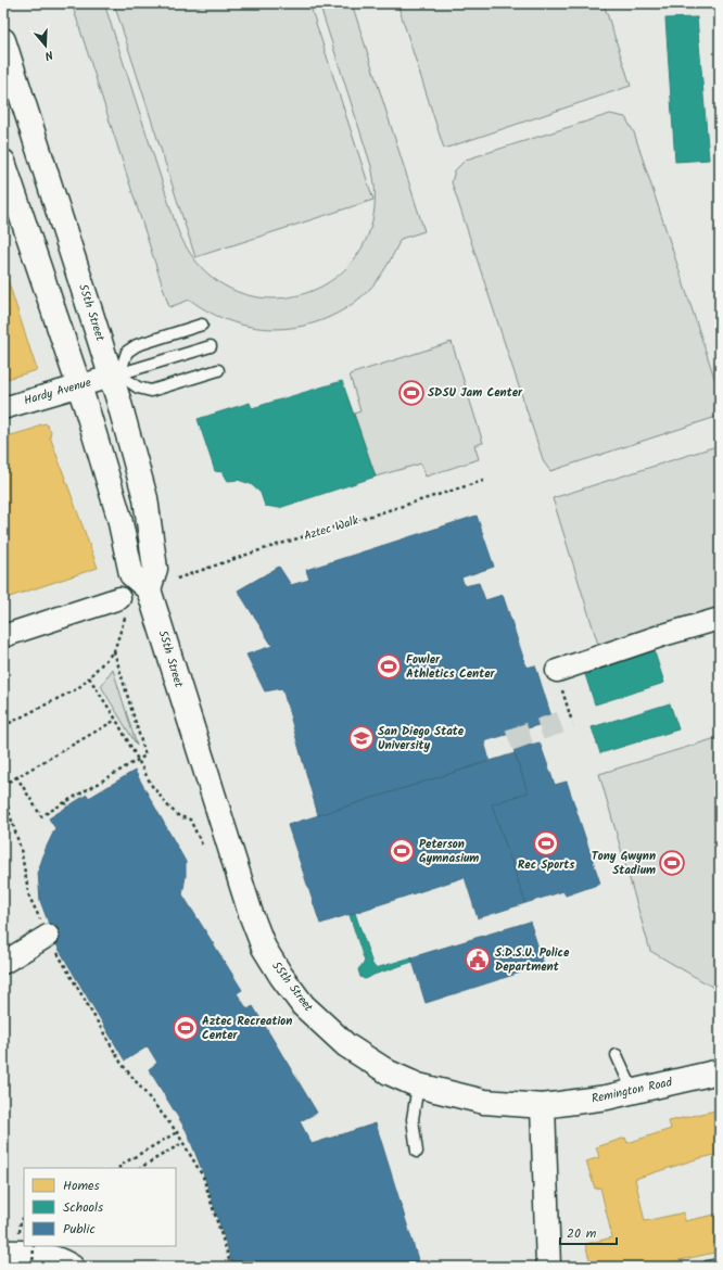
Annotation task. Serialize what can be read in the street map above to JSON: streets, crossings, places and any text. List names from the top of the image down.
{
  "streets": {
    "street": ["55th Street", "Hardy Avenue", "Remington Road"],
    "path": ["Aztec Walk"]
  },
  "crossings": [
    ["55th Street", "Hardy Avenue"],
    ["55th Street", "Remington Road"]
  ],
  "places": {
    "sports": [
      "SDSU Jam Center",
      "Fowler Athletics Center",
      "Rec Sports",
      "Peterson Gymnasium",
      "Tony Gwynn Stadium",
      "Aztec Recreation Center"
    ],
    "school or university": ["San Diego State University"],
    "public building": ["S.D.S.U. Police Department"]
  },
  "legend": ["Homes", "Schools", "Public"],
  "scale_bar": "20 m",
  "north": "bottom"
}
